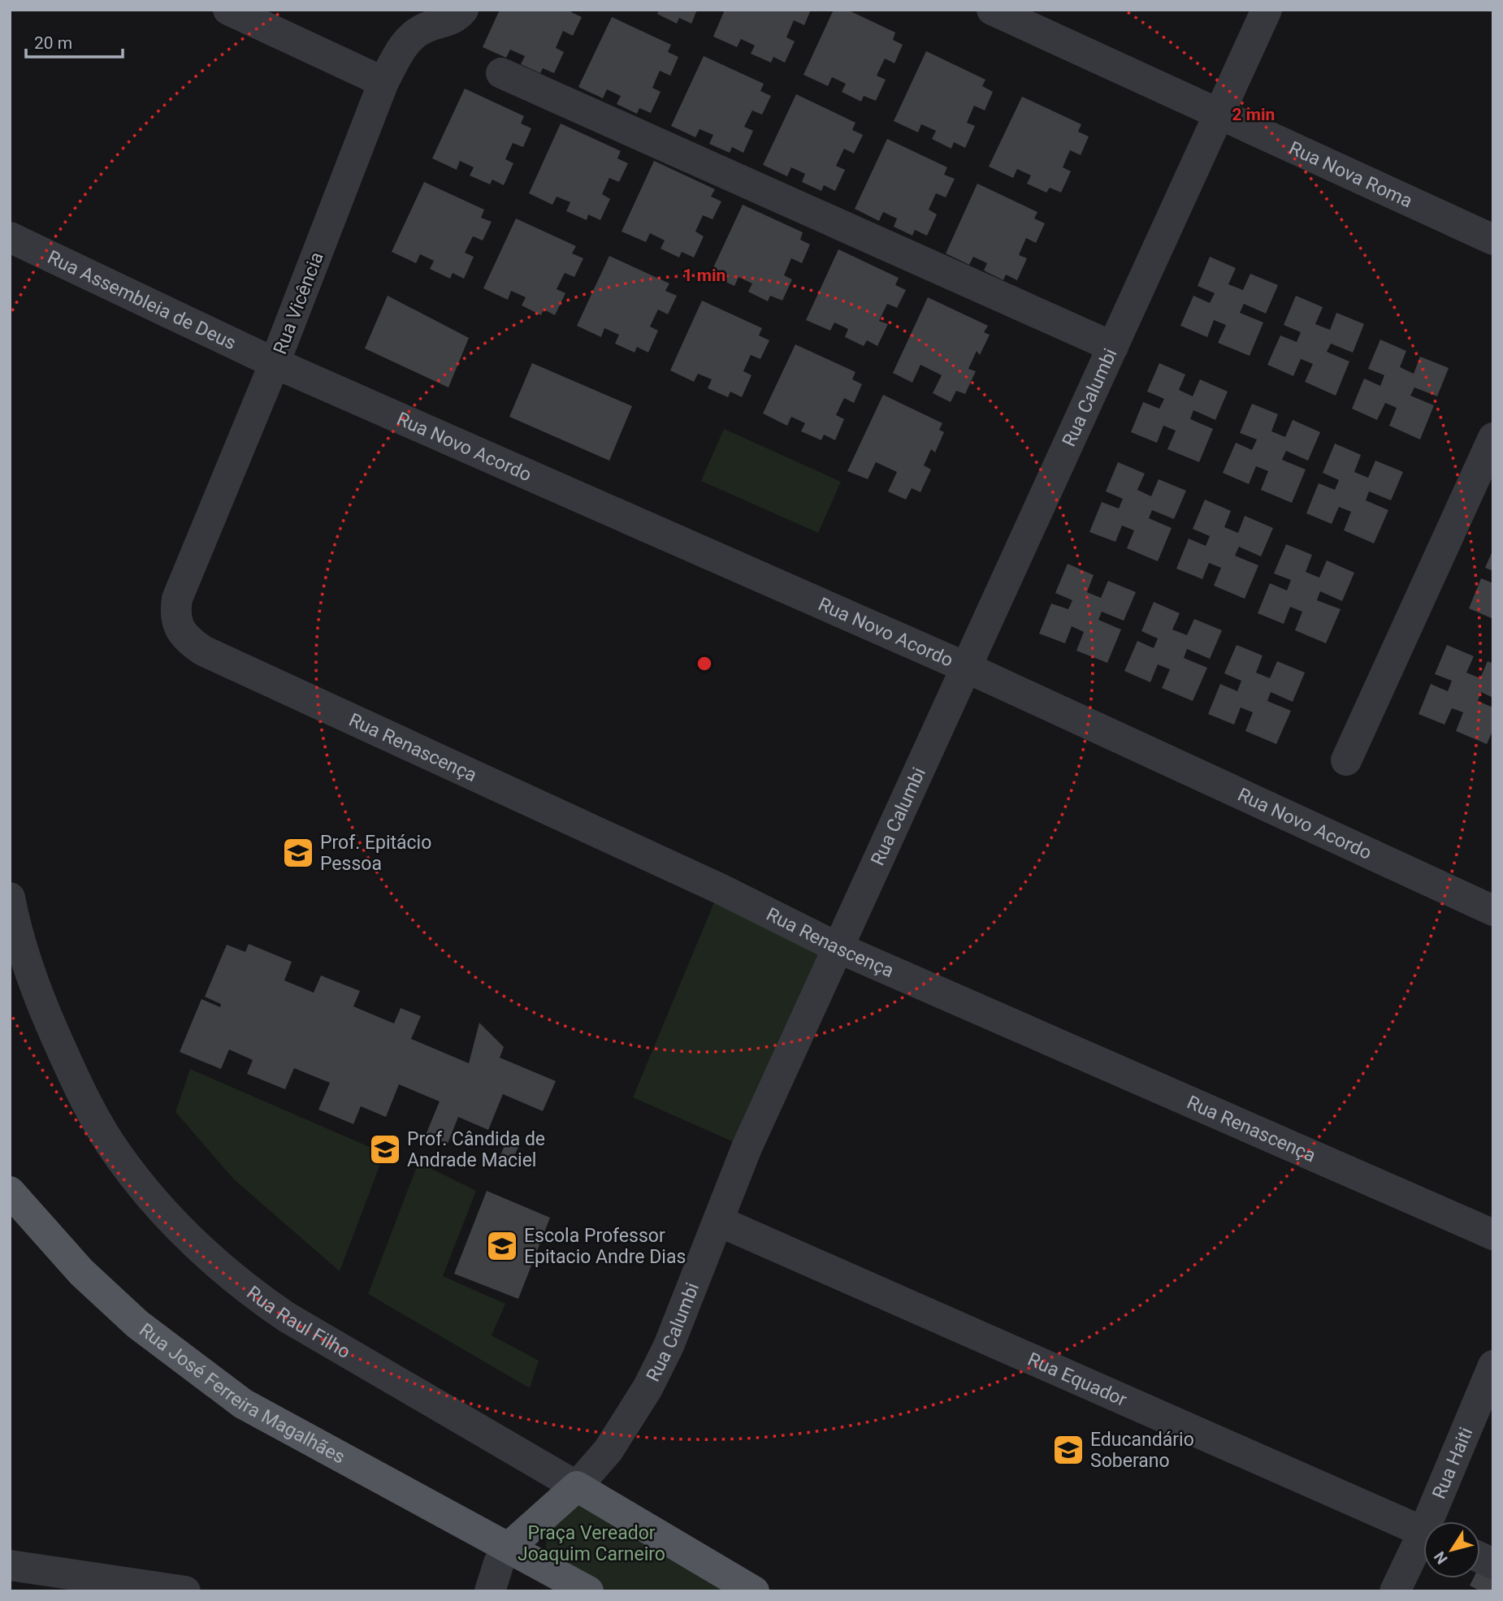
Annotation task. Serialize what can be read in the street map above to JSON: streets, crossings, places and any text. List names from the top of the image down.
{
  "streets": {
    "main road": ["Rua Calumbi", "Rua Raul Filho", "Rua José Ferreira Magalhães"],
    "street": [
      "Rua Nova Roma",
      "Rua Assembleia de Deus",
      "Rua Vicência",
      "Rua Novo Acordo",
      "Rua Renascença",
      "Rua Equador",
      "Rua Haiti"
    ]
  },
  "crossings": [
    ["Rua Nova Roma", "Rua Calumbi"],
    ["Rua Assembleia de Deus", "Rua Vicência"],
    ["Rua Assembleia de Deus", "Rua Novo Acordo"],
    ["Rua Vicência", "Rua Novo Acordo"],
    ["Rua Vicência", "Rua Renascença"],
    ["Rua Calumbi", "Rua Novo Acordo"],
    ["Rua Calumbi", "Rua Renascença"],
    ["Rua Calumbi", "Rua Raul Filho"],
    ["Rua Calumbi", "Rua Equador"],
    ["Rua Calumbi", "Rua José Ferreira Magalhães"]
  ],
  "parks": ["Praça Vereador Joaquim Carneiro"],
  "places": {
    "school or university": [
      "Prof. Epitácio Pessoa",
      "Prof. Cândida de Andrade Maciel",
      "Escola Professor Epitacio Andre Dias",
      "Educandário Soberano"
    ]
  },
  "scale_bar": "20 m",
  "north": "bottom left",
  "rings": ["2 min", "1 min"]
}
